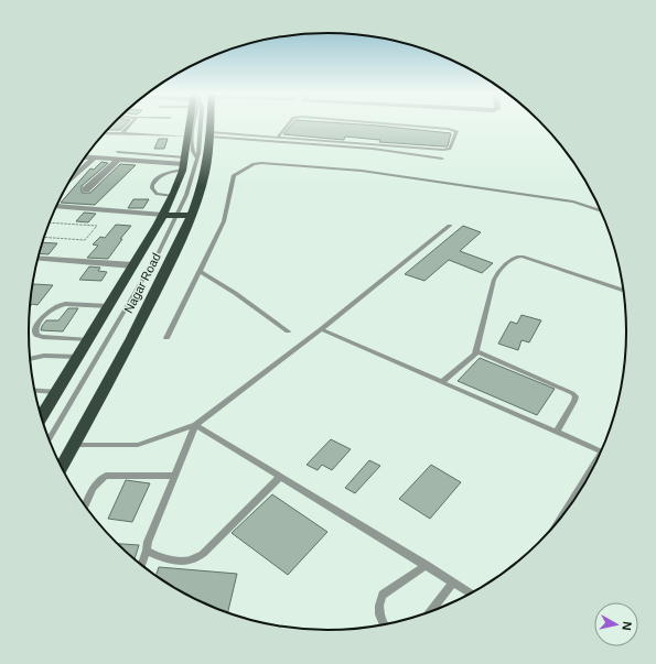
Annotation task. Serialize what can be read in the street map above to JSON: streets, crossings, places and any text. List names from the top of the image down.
{
  "streets": {
    "highway": ["Nagar Road"]
  },
  "north": "right"
}
